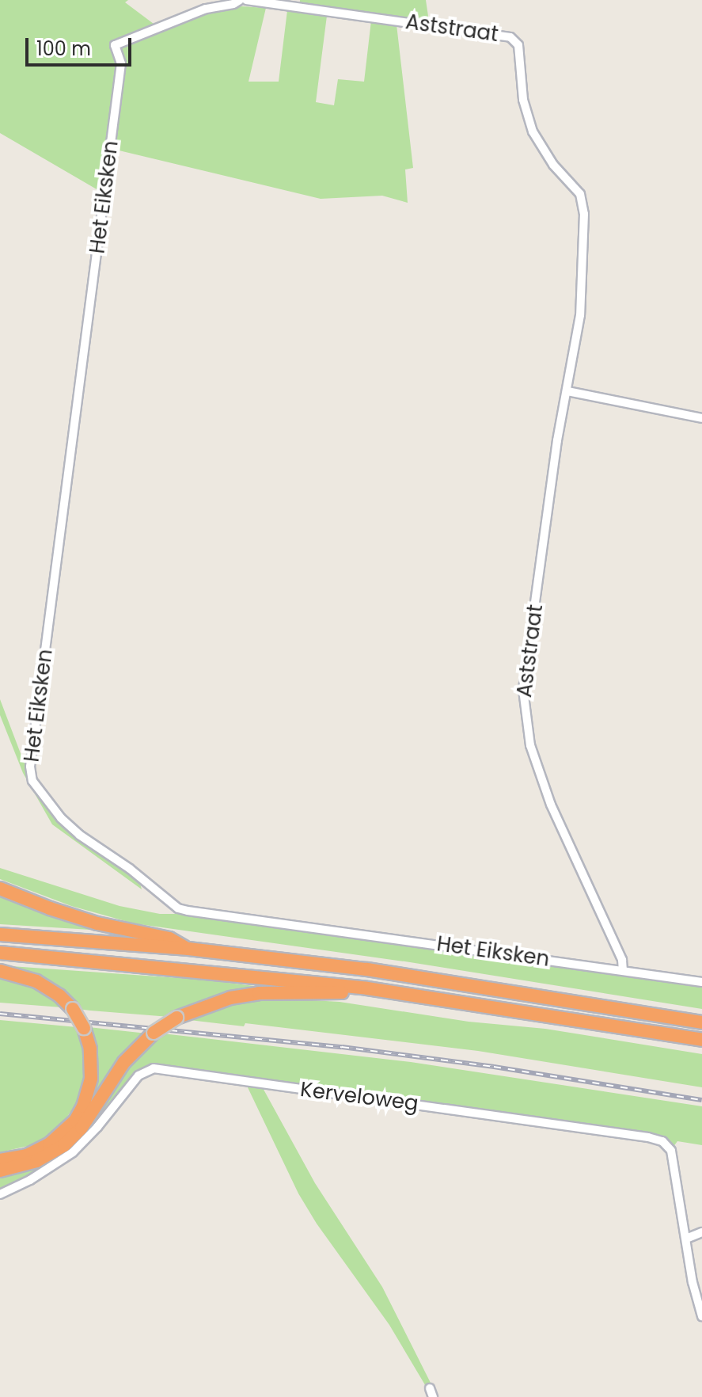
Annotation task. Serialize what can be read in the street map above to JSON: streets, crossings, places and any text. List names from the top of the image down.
{
  "streets": {
    "street": ["Aststraat", "Het Eiksken", "Kerveloweg"]
  },
  "crossings": [
    ["Aststraat", "Het Eiksken"]
  ],
  "scale_bar": "100 m"
}
